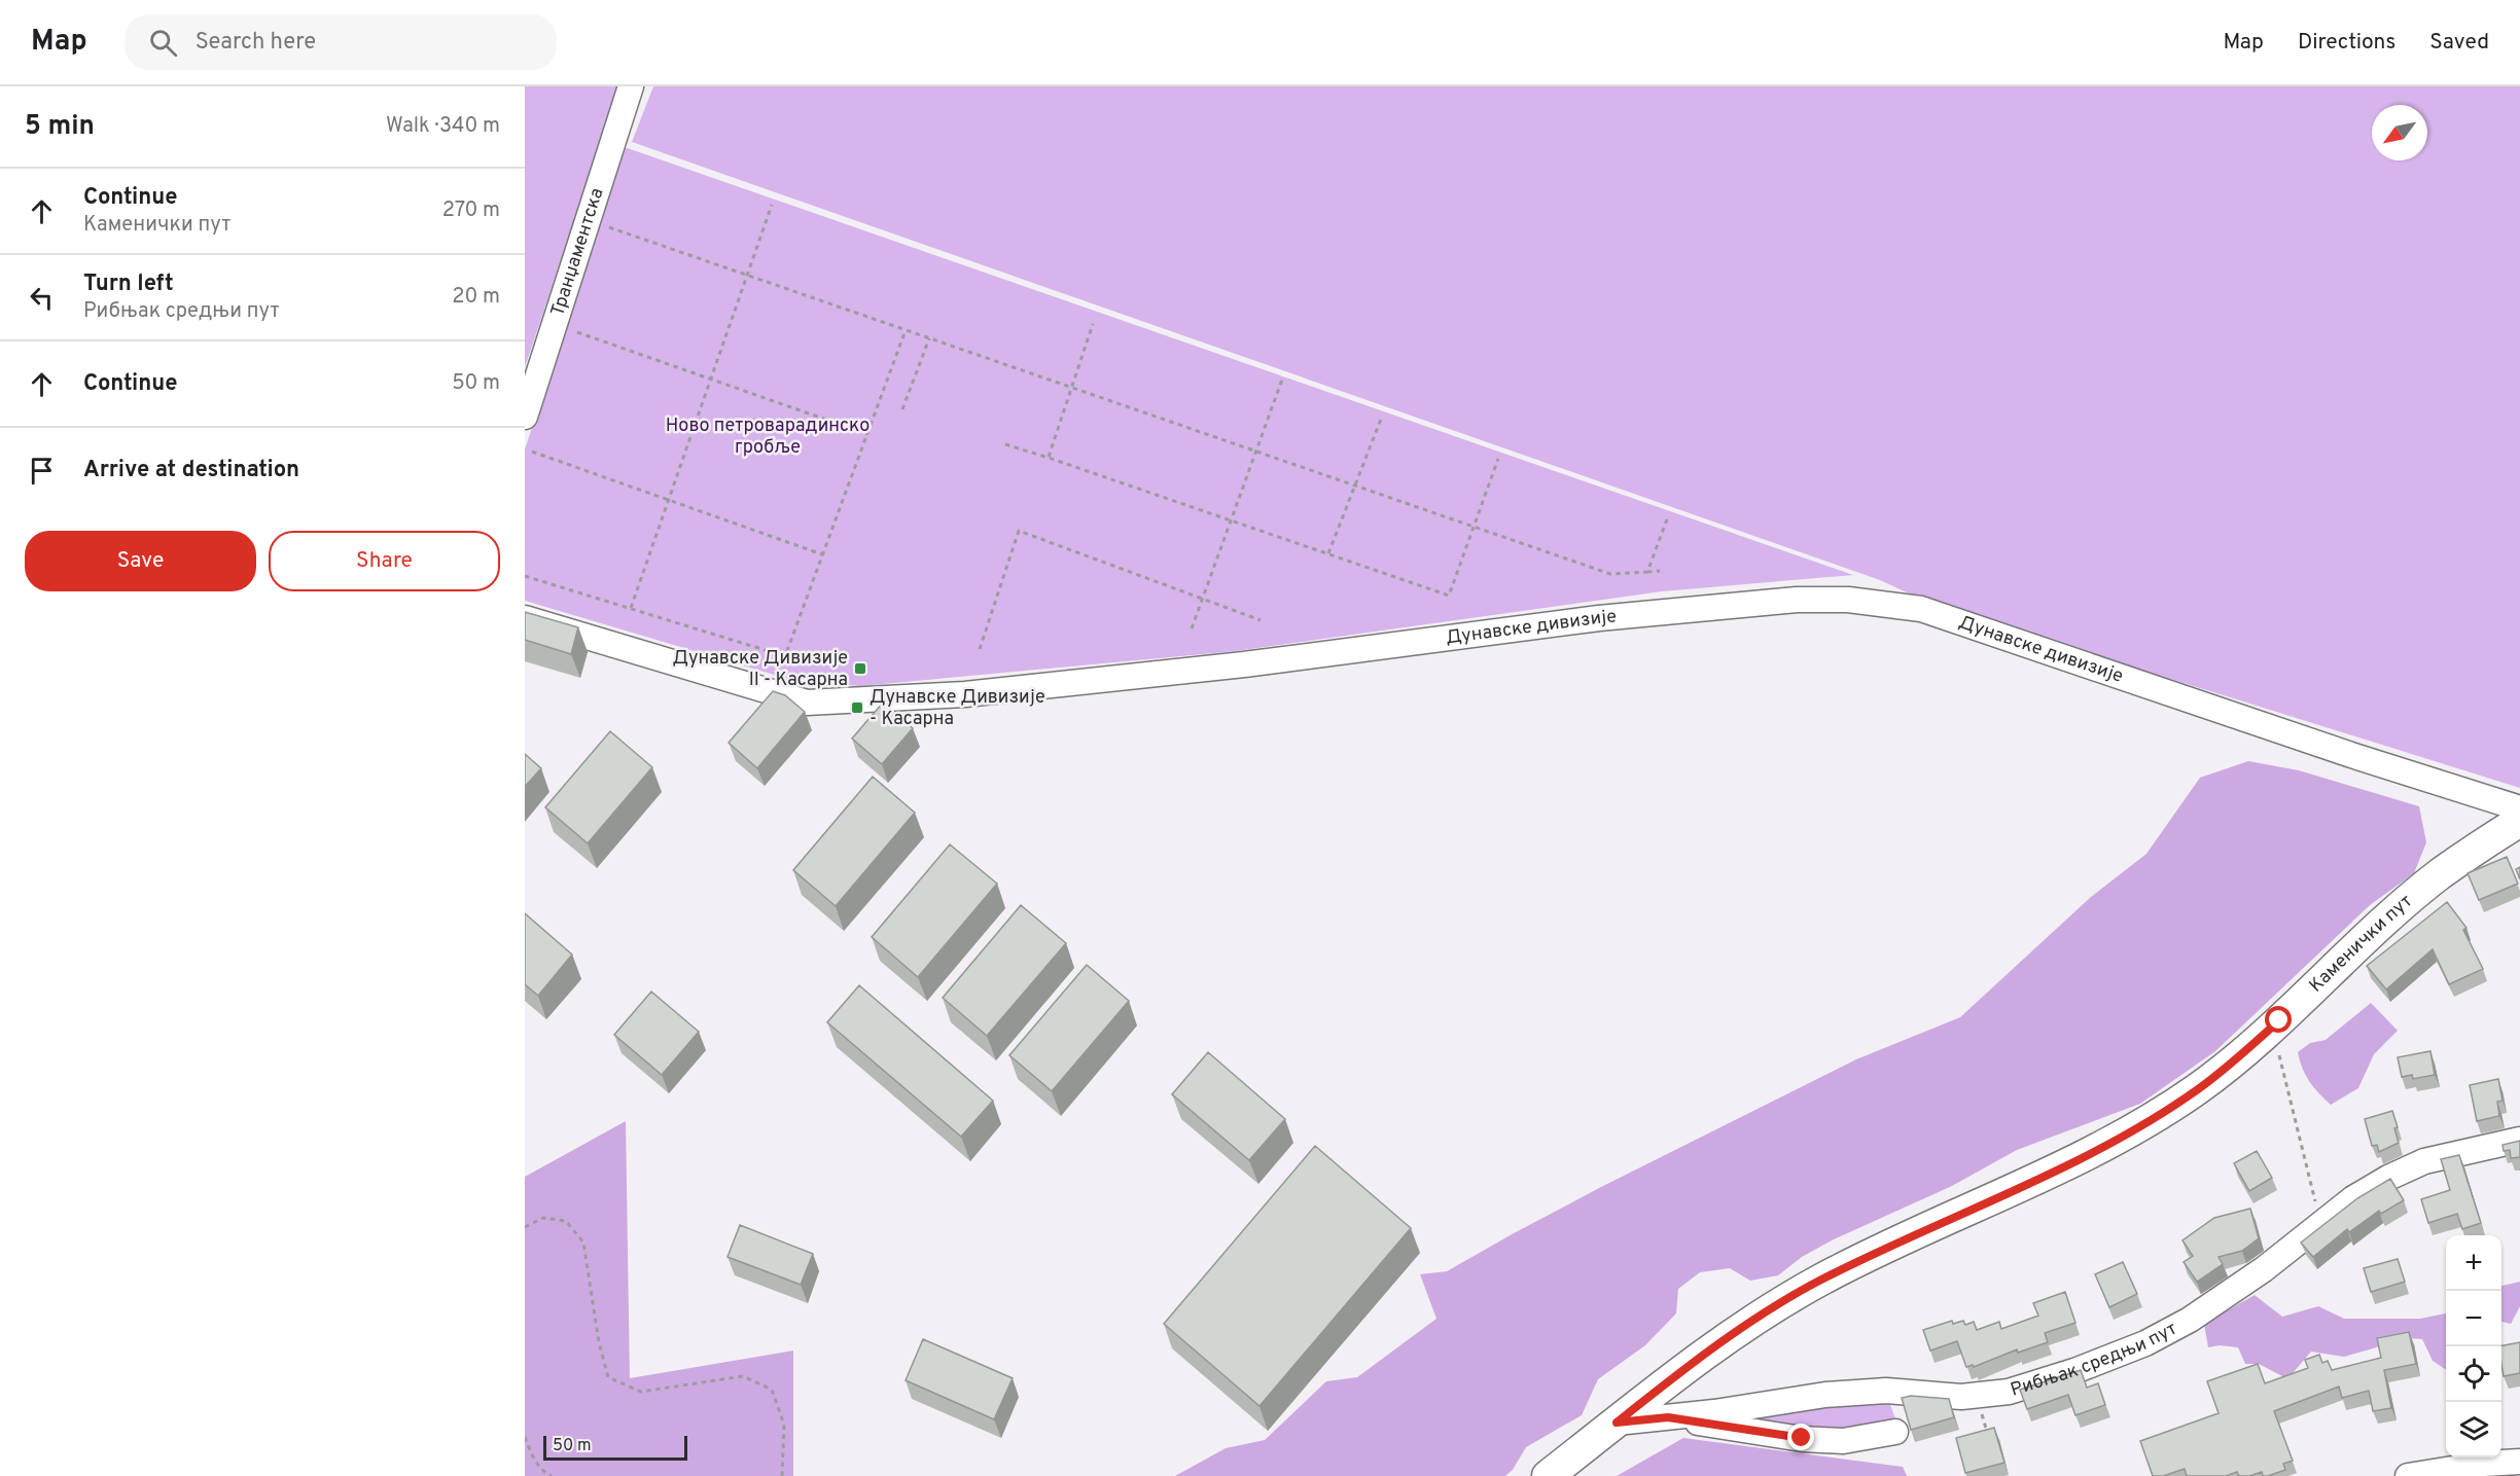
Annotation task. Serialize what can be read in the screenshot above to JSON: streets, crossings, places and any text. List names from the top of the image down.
{
  "streets": {
    "main road": ["Каменички пут"],
    "street": ["Транџаментска", "Дунавске дивизије", "Рибњак средњи пут"]
  },
  "crossings": [
    ["Каменички пут", "Рибњак средњи пут"]
  ],
  "parks": ["Ново петроварадинско гробље"],
  "places": {
    "transit": ["Дунавске Дивизије II - Касарна", "Дунавске Дивизије - Касарна"]
  },
  "scale_bar": "50 m",
  "north": "bottom left",
  "page": {
    "header": "Map",
    "search": "Search here",
    "nav": ["Map", "Directions", "Saved"],
    "heading": ["5 min", "Walk · 340 m"],
    "list": [
      ["Continue", "Каменички пут", "270 m"],
      ["Turn left", "Рибњак средњи пут", "20 m"],
      ["Continue", "50 m"],
      "Arrive at destination"
    ],
    "buttons": ["Save", "Share"],
    "map_buttons": ["+", "−"],
    "scale": "50 m"
  }
}
